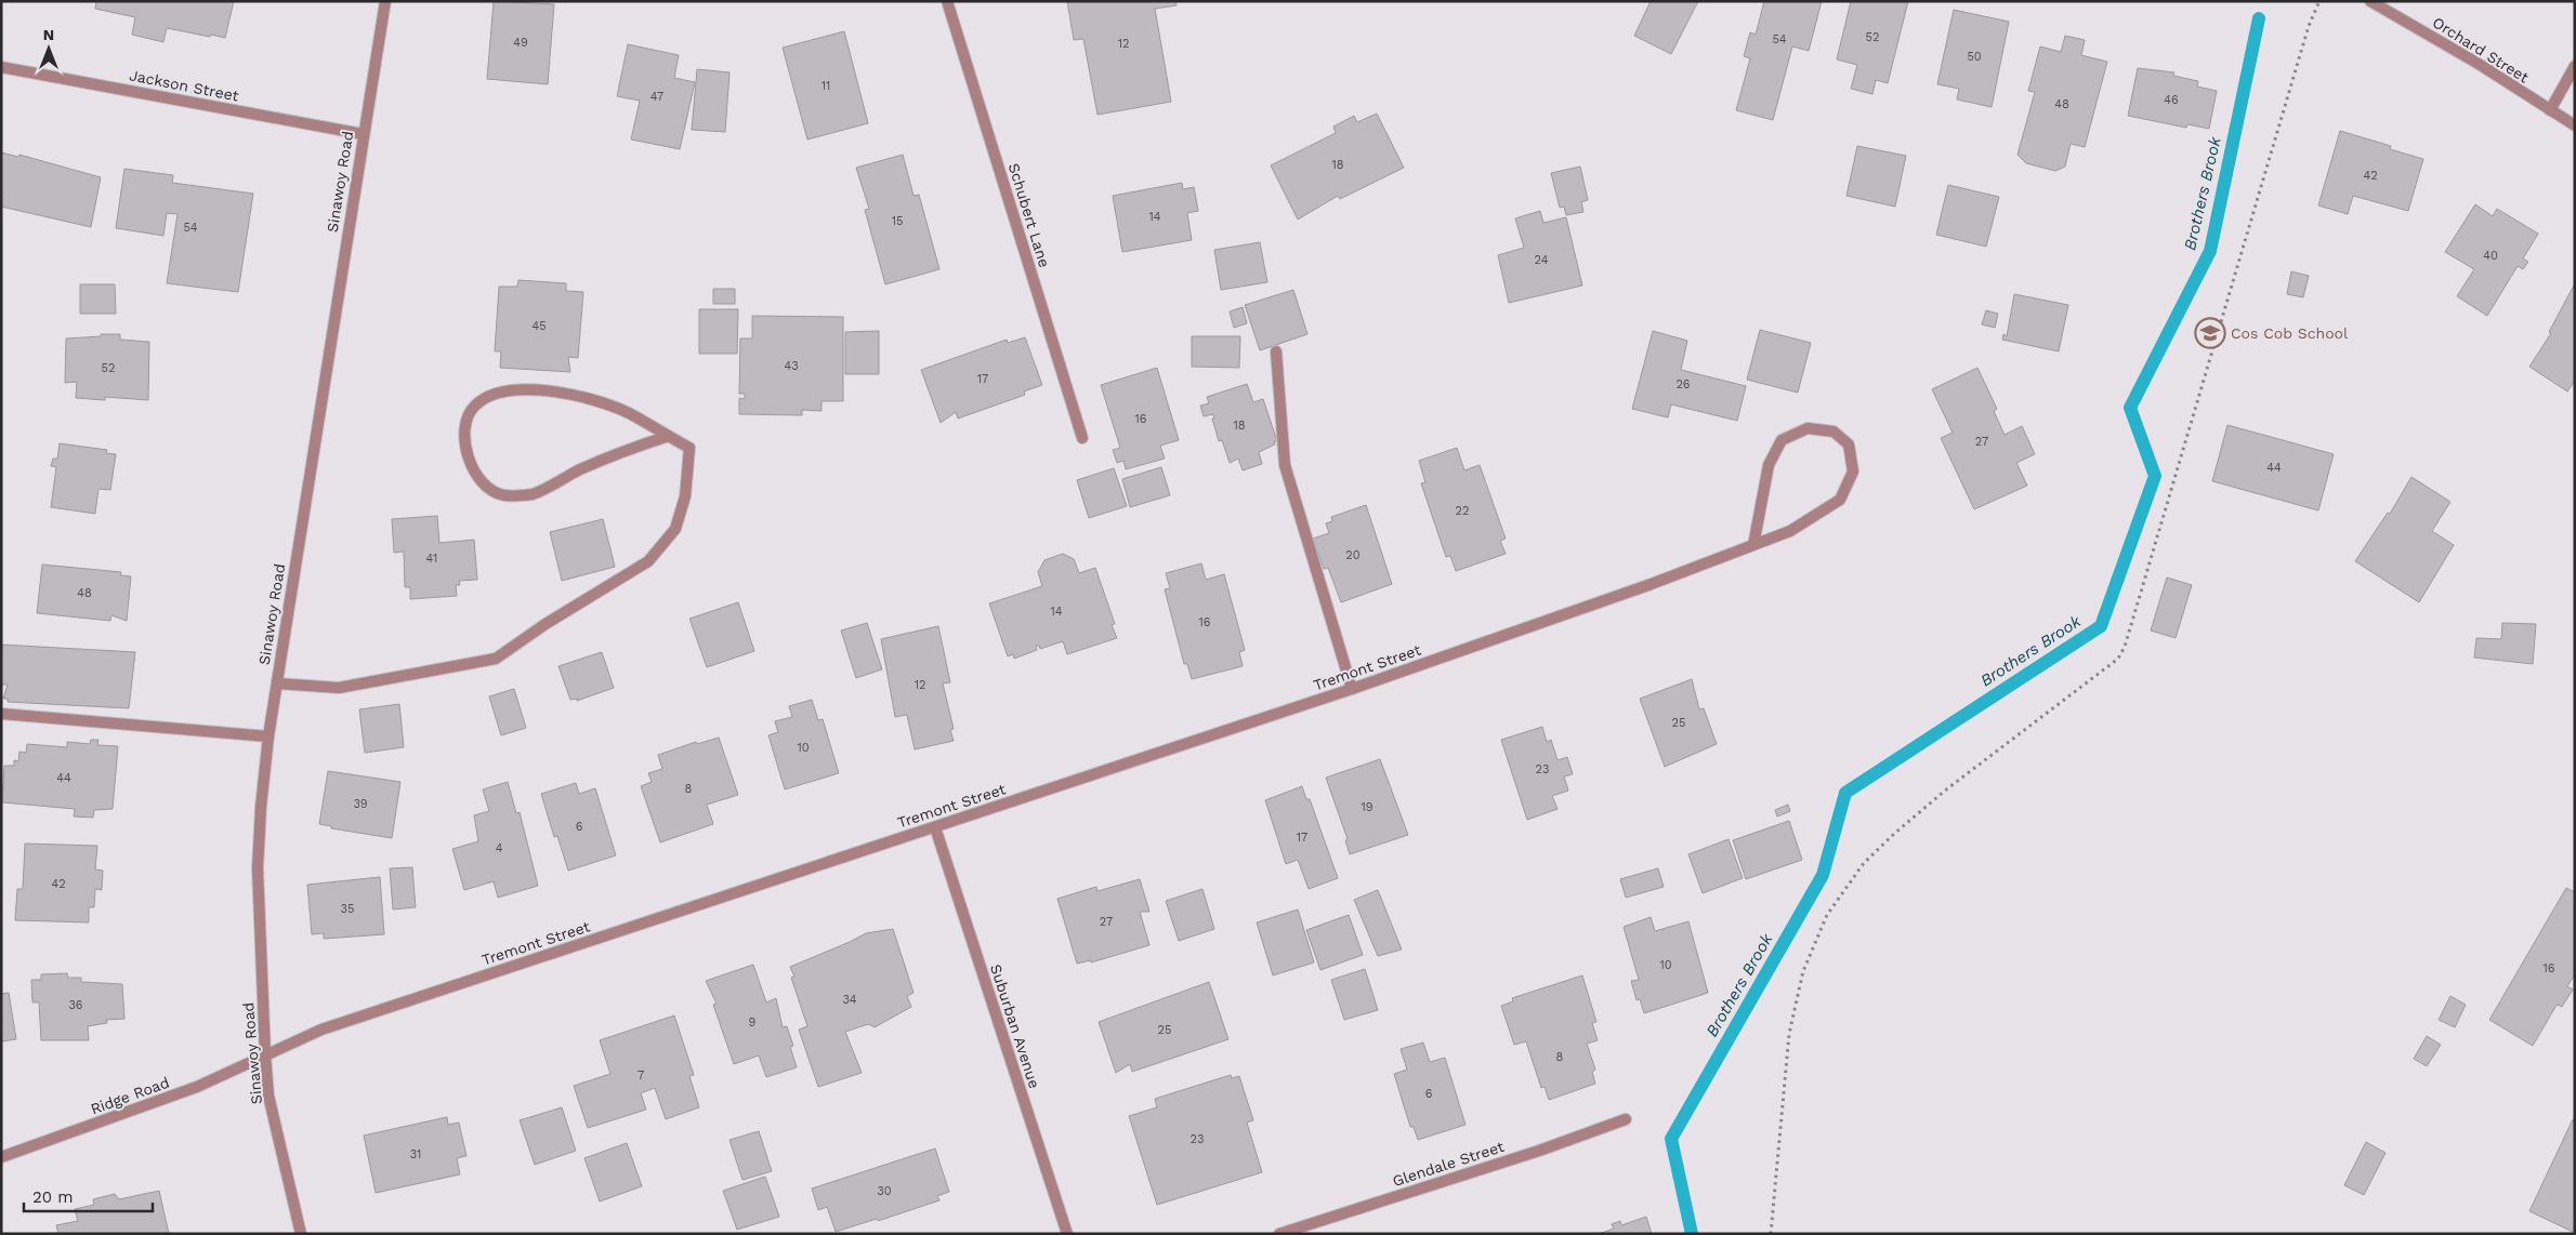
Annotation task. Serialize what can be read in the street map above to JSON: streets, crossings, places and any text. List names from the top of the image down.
{
  "streets": {
    "street": [
      "Orchard Street",
      "Jackson Street",
      "Sinawoy Road",
      "Schubert Lane",
      "Tremont Street",
      "Suburban Avenue",
      "Ridge Road",
      "Glendale Street"
    ]
  },
  "crossings": [
    ["Jackson Street", "Sinawoy Road"],
    ["Sinawoy Road", "Tremont Street"],
    ["Sinawoy Road", "Ridge Road"],
    ["Tremont Street", "Suburban Avenue"],
    ["Tremont Street", "Ridge Road"]
  ],
  "water": ["Brothers Brook"],
  "places": {
    "school or university": ["Cos Cob School"]
  },
  "house_numbers": [
    "52",
    "54",
    "49",
    "12",
    "50",
    "11",
    "47",
    "46",
    "48",
    "18",
    "42",
    "14",
    "15",
    "54",
    "40",
    "24",
    "45",
    "43",
    "52",
    "17",
    "26",
    "16",
    "18",
    "27",
    "44",
    "22",
    "20",
    "41",
    "48",
    "14",
    "16",
    "12",
    "25",
    "10",
    "23",
    "44",
    "8",
    "39",
    "19",
    "6",
    "17",
    "4",
    "42",
    "35",
    "27",
    "10",
    "16",
    "34",
    "36",
    "9",
    "25",
    "8",
    "7",
    "6",
    "23",
    "31",
    "30"
  ],
  "scale_bar": "20 m",
  "north": "top"
}
